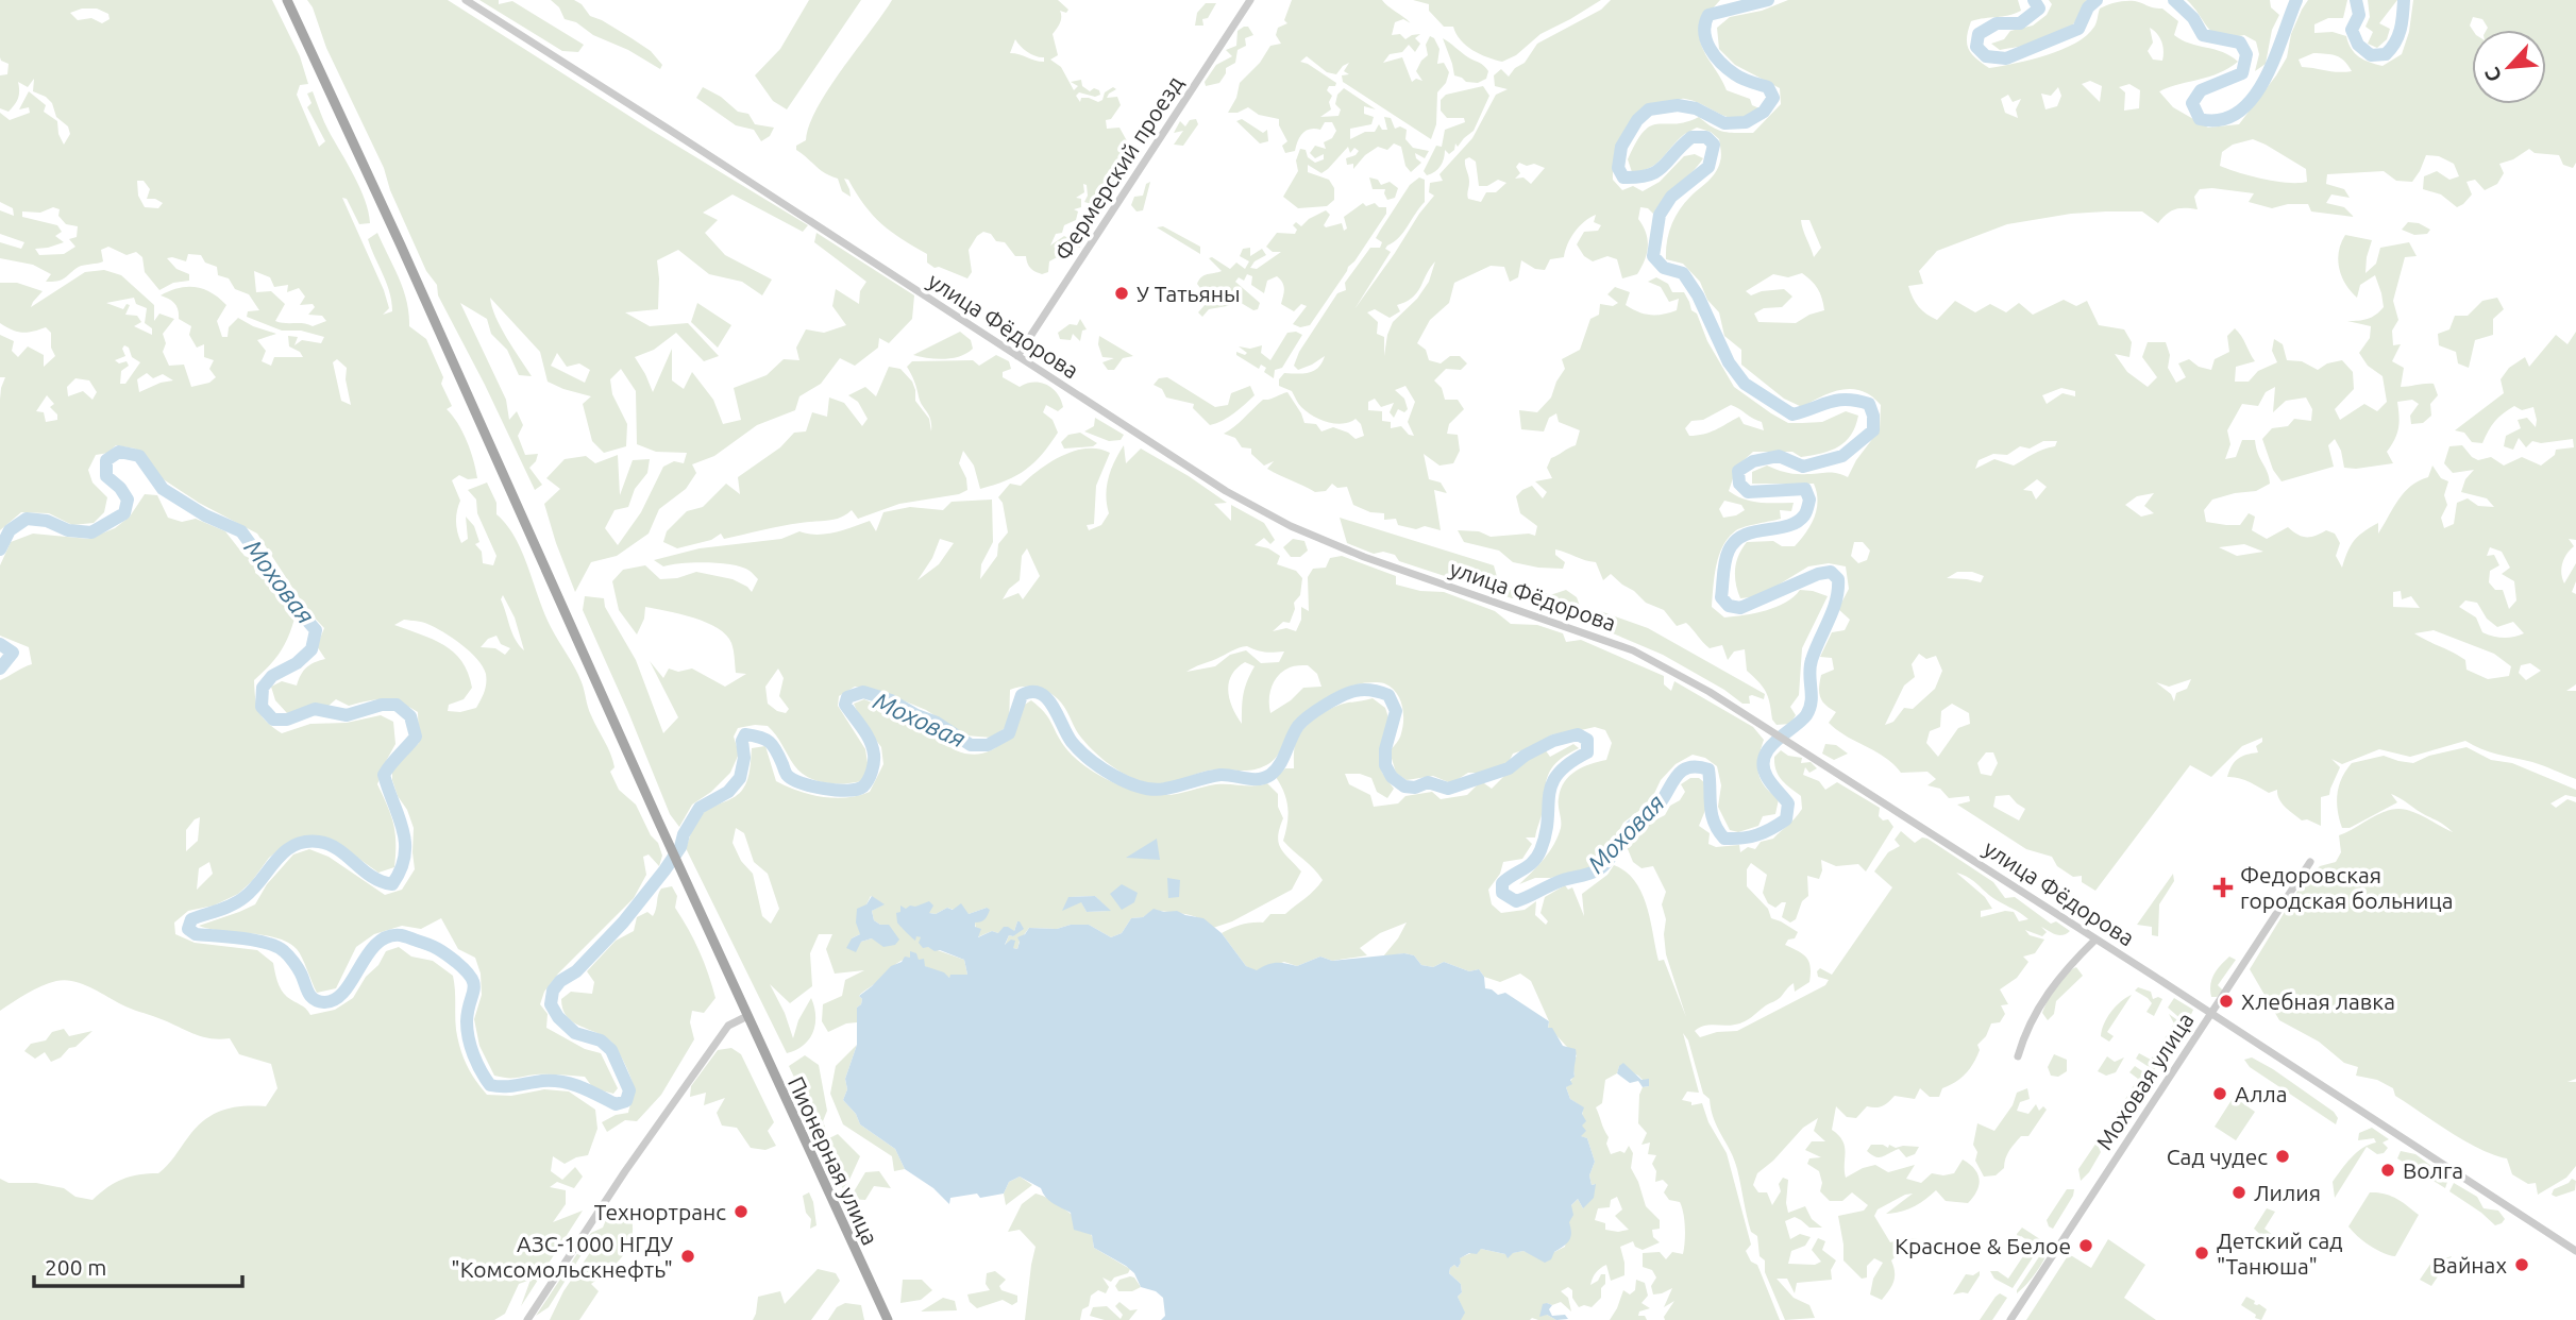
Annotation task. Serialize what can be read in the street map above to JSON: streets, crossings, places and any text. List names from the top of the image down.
{
  "streets": {
    "main road": ["Пионерная улица"],
    "street": ["Фермерский проезд", "улица Фёдорова", "Моховая улица"]
  },
  "crossings": [
    ["Фермерский проезд", "улица Фёдорова"],
    ["улица Фёдорова", "Моховая улица"]
  ],
  "water": ["Моховая"],
  "places": {
    "other": [
      "У Татьяны",
      "Хлебная лавка",
      "Алла",
      "Сад чудес",
      "Волга",
      "Лилия",
      "Технортранс",
      "Красное & Белое",
      "Детский сад \"Танюша\"",
      "АЗС-1000 НГДУ \"Комсомольскнефть\"",
      "Вайнах"
    ],
    "health": ["Федоровская городская больница"]
  },
  "scale_bar": "200 m",
  "north": "bottom left"
}
